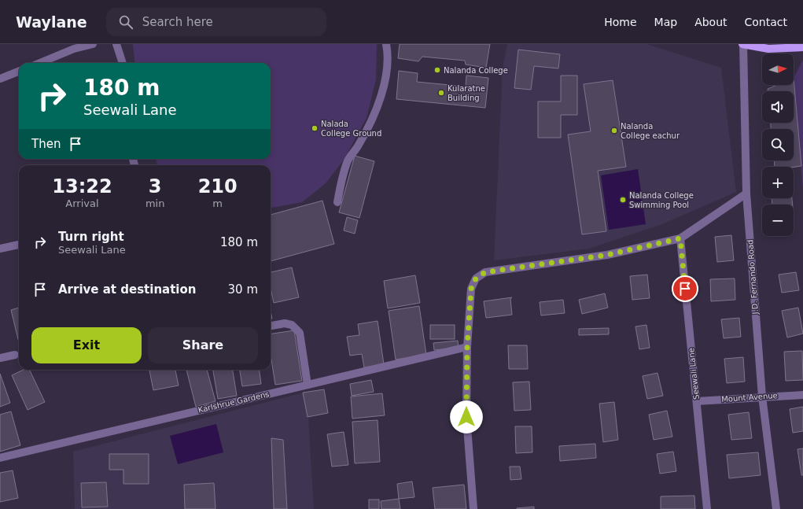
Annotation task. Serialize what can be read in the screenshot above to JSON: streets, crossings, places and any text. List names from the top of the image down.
{
  "streets": {
    "street": [
      "J.D. Fernando Road",
      "Seewali Lane",
      "Mount Avenue",
      "Karlshrue Gardens"
    ]
  },
  "crossings": [
    ["J.D. Fernando Road", "Mount Avenue"],
    ["Seewali Lane", "Mount Avenue"]
  ],
  "places": [
    "Nalanda College",
    "Kularatne Building",
    "Nalada College Ground",
    "Nalanda College eachur",
    "Nalanda College Swimming Pool"
  ],
  "north": "right",
  "page": {
    "header": "Waylane",
    "search": "Search here",
    "nav": [
      "Home",
      "Map",
      "About",
      "Contact"
    ],
    "map_buttons": ["+", "−"],
    "turn": ["180 m", "Seewali Lane"],
    "then": "Then",
    "eta": [
      "13:22",
      "Arrival",
      "3",
      "min",
      "210",
      "m"
    ],
    "list": [
      {
        "name": "Turn right",
        "note": "Seewali Lane",
        "value": "180 m"
      },
      {
        "name": "Arrive at destination",
        "value": "30 m"
      }
    ],
    "buttons": ["Exit", "Share"]
  }
}
